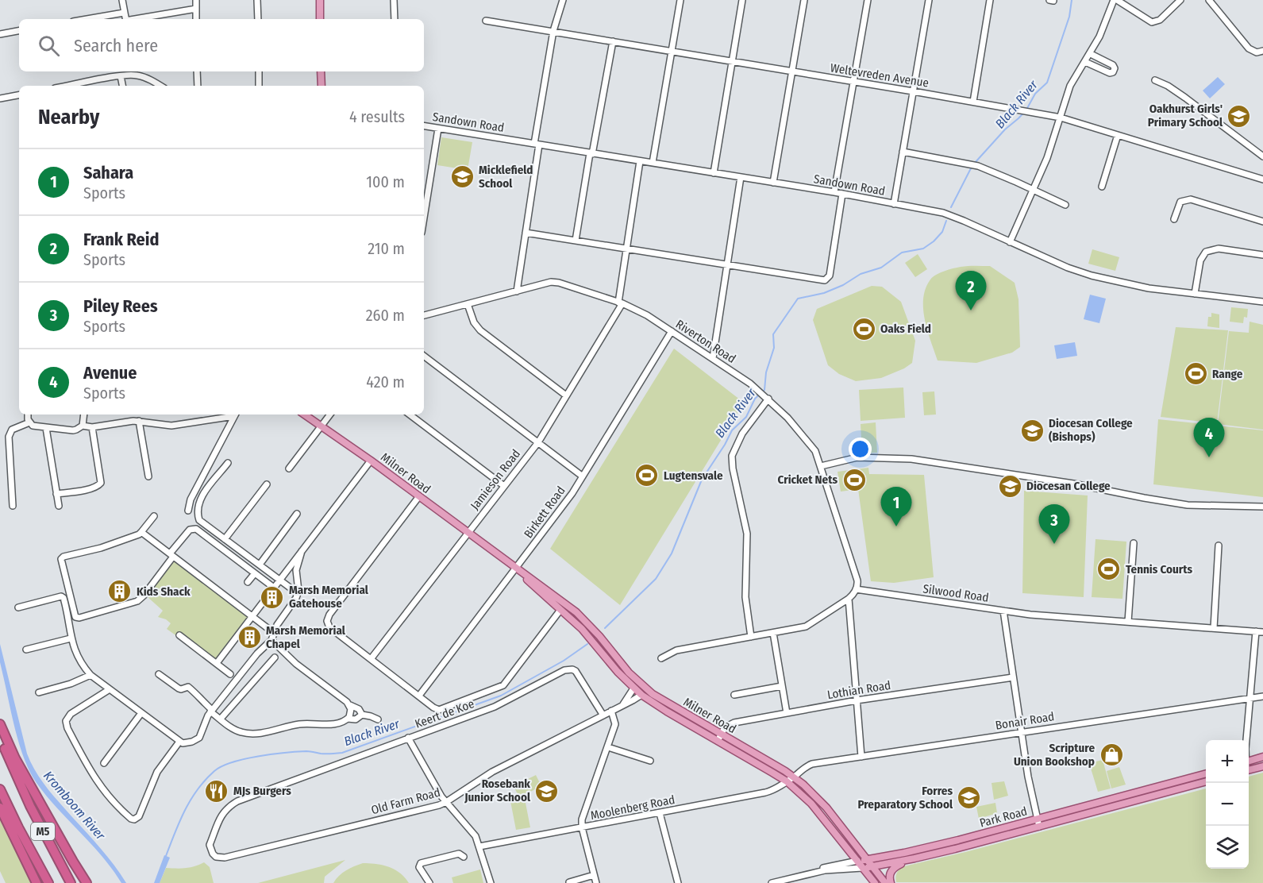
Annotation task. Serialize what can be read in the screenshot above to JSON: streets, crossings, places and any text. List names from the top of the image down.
{
  "streets": {
    "highway": ["M5"],
    "main road": ["Milner Road", "Park Road"],
    "street": [
      "Weltevreden Avenue",
      "Sandown Road",
      "Riverton Road",
      "Jamieson Road",
      "Birkett Road",
      "Silwood Road",
      "Lothian Road",
      "Keert de Koe",
      "Bonair Road",
      "Old Farm Road",
      "Moolenberg Road"
    ]
  },
  "crossings": [
    ["Sandown Road", "Jamieson Road"],
    ["Riverton Road", "Jamieson Road"],
    ["Riverton Road", "Birkett Road"],
    ["Riverton Road", "Silwood Road"],
    ["Milner Road", "Jamieson Road"],
    ["Milner Road", "Birkett Road"],
    ["Milner Road", "Lothian Road"],
    ["Milner Road", "Bonair Road"],
    ["Milner Road", "Old Farm Road"],
    ["Milner Road", "Moolenberg Road"],
    ["Milner Road", "Park Road"],
    ["Keert de Koe", "Old Farm Road"],
    ["Bonair Road", "Moolenberg Road"]
  ],
  "water": ["Black River", "Kromboom River"],
  "places": {
    "school or university": [
      "Oakhurst Girls' Primary School",
      "Micklefield School",
      "Diocesan College (Bishops)",
      "Diocesan College",
      "Rosebank Junior School",
      "Forres Preparatory School"
    ],
    "sports": [
      "Oaks Field",
      "Range",
      "Lugtensvale",
      "Cricket Nets",
      "Tennis Courts"
    ],
    "building": ["Kids Shack", "Marsh Memorial Gatehouse", "Marsh Memorial Chapel"],
    "shop": ["Scripture Union Bookshop"],
    "restaurant": ["MJs Burgers"]
  },
  "page": {
    "search": "Search here",
    "heading": ["Nearby", "4 results"],
    "list": [
      {
        "mark": "1",
        "name": "Sahara",
        "note": "Sports",
        "value": "100 m"
      },
      {
        "mark": "2",
        "name": "Frank Reid",
        "note": "Sports",
        "value": "210 m"
      },
      {
        "mark": "3",
        "name": "Piley Rees",
        "note": "Sports",
        "value": "260 m"
      },
      {
        "mark": "4",
        "name": "Avenue",
        "note": "Sports",
        "value": "420 m"
      }
    ],
    "pins": [
      "2",
      "4",
      "1",
      "3"
    ],
    "map_buttons": ["+", "−"]
  }
}
